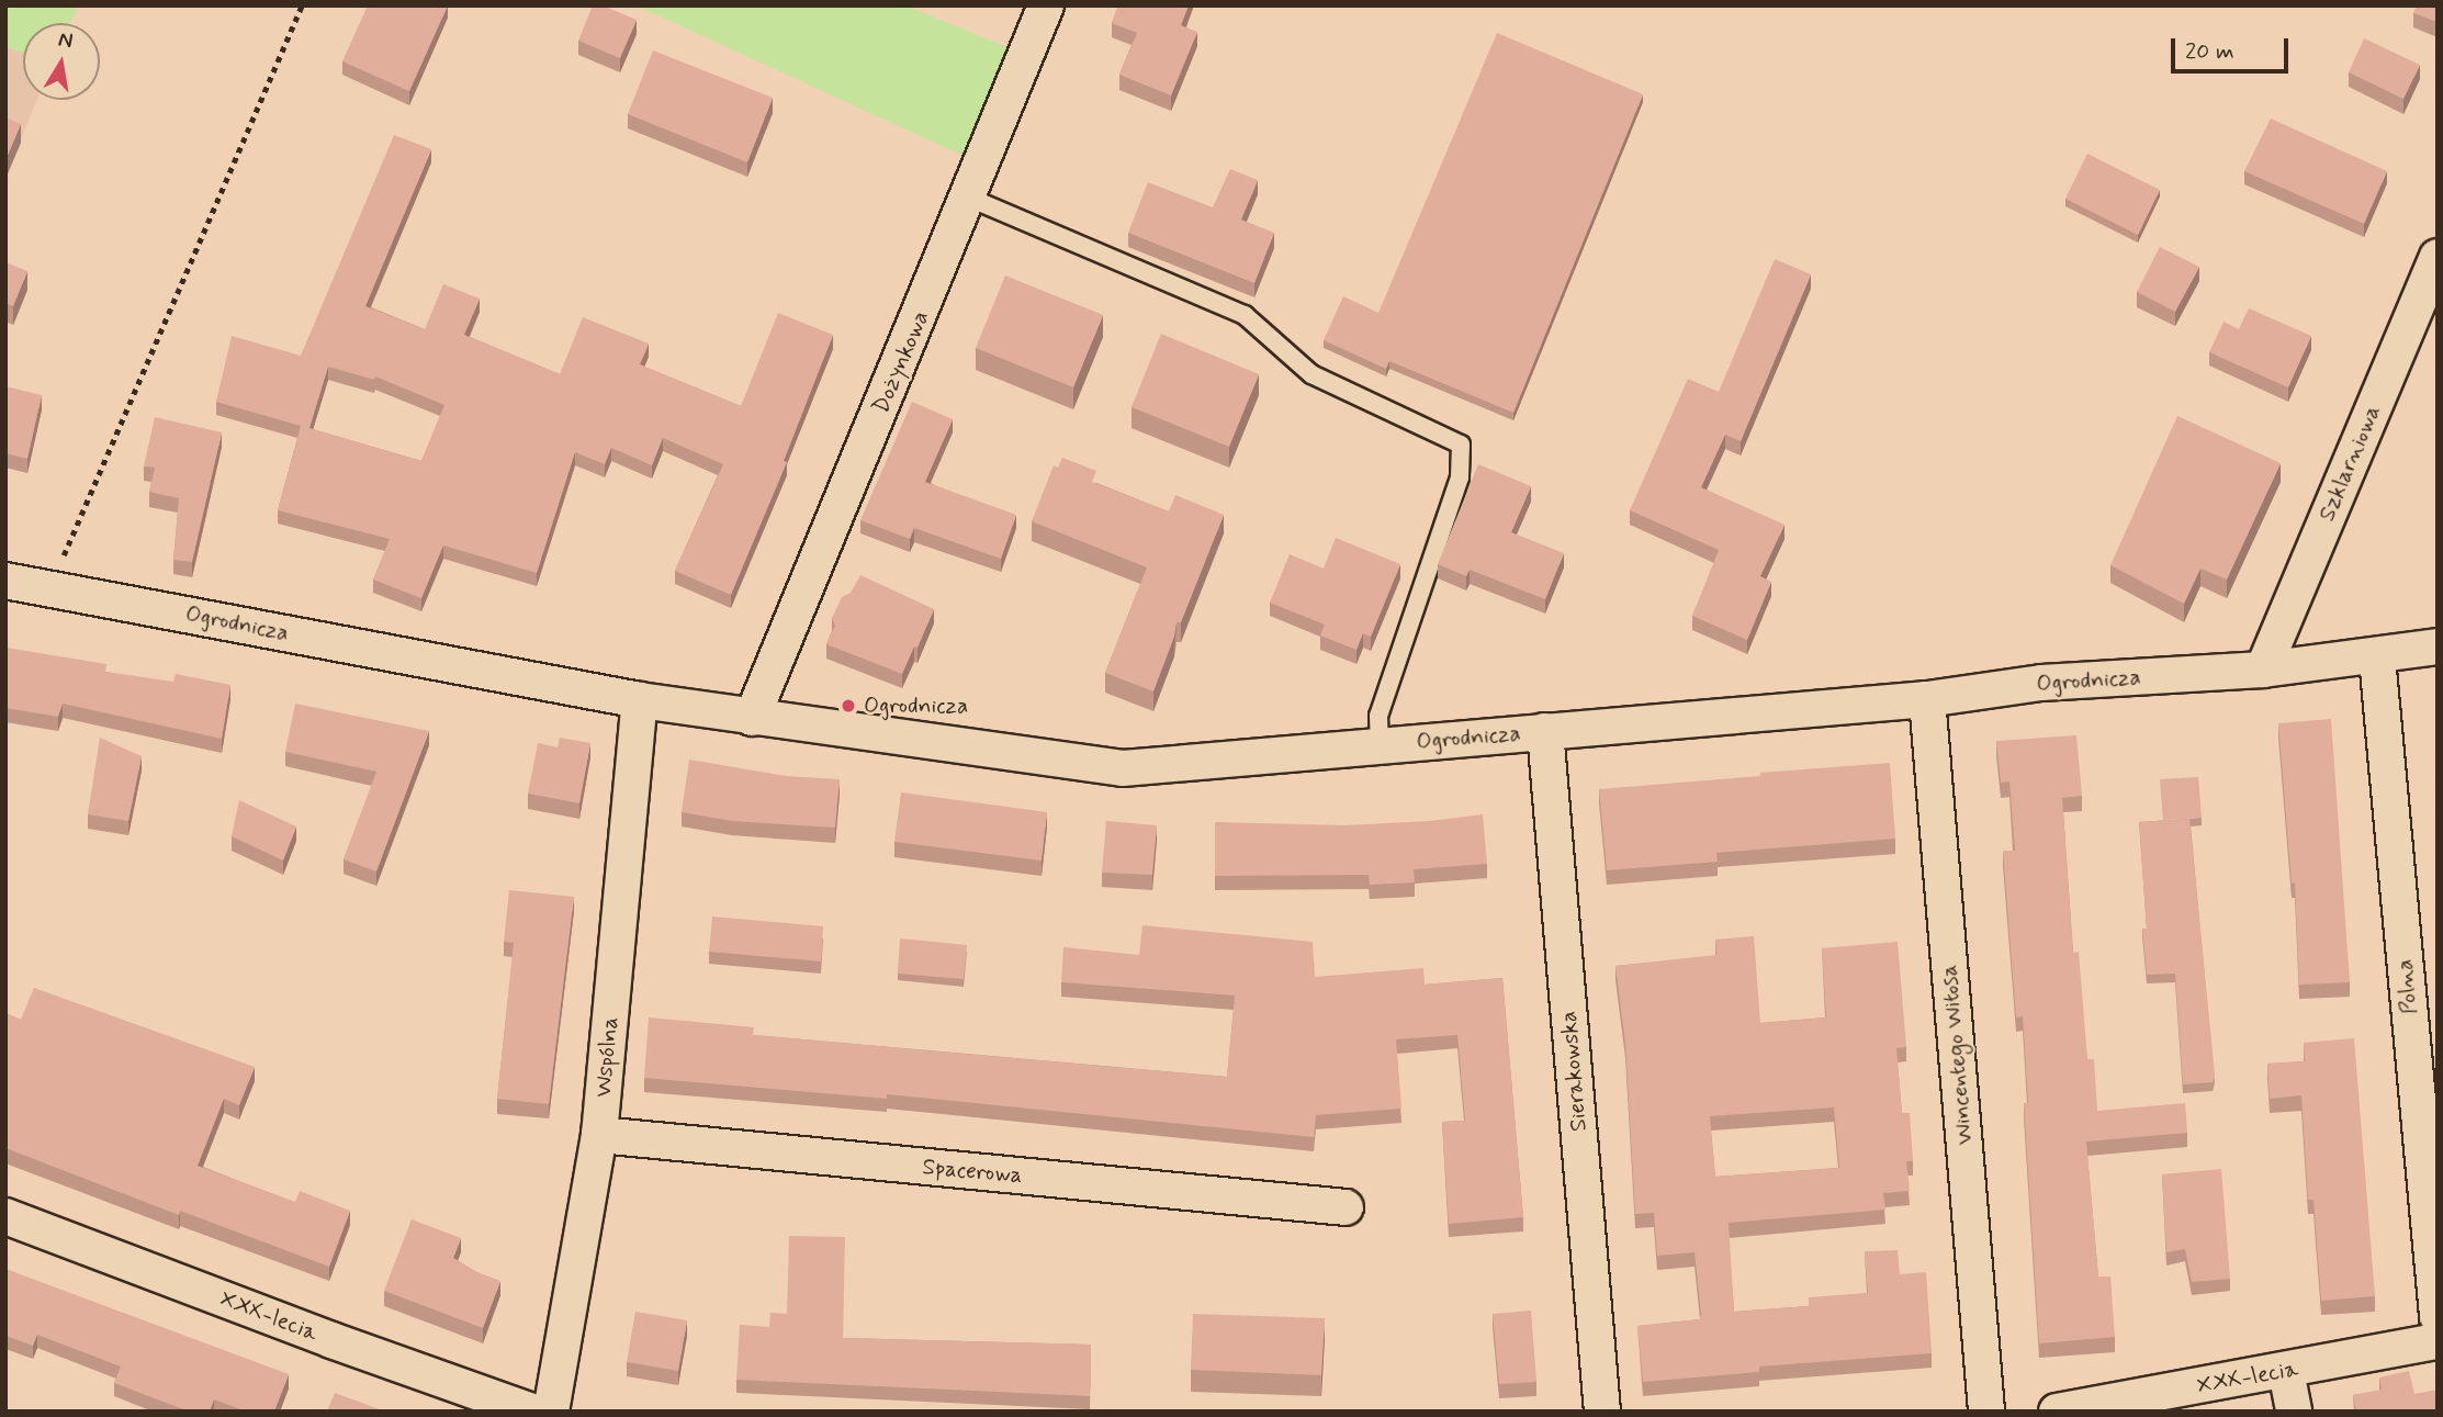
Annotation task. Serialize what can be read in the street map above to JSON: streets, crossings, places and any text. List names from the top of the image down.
{
  "streets": {
    "street": [
      "Dożynkowa",
      "Szklarniowa",
      "Ogrodnicza",
      "Polna",
      "Wincentego Witosa",
      "Wspólna",
      "Sierakowska",
      "Spacerowa",
      "XXX-lecia"
    ]
  },
  "crossings": [
    ["Dożynkowa", "Ogrodnicza"],
    ["Szklarniowa", "Ogrodnicza"],
    ["Ogrodnicza", "Polna"],
    ["Ogrodnicza", "Wincentego Witosa"],
    ["Ogrodnicza", "Wspólna"],
    ["Ogrodnicza", "Sierakowska"],
    ["Wspólna", "Spacerowa"]
  ],
  "places": ["Ogrodnicza"],
  "scale_bar": "20 m",
  "north": "top"
}
